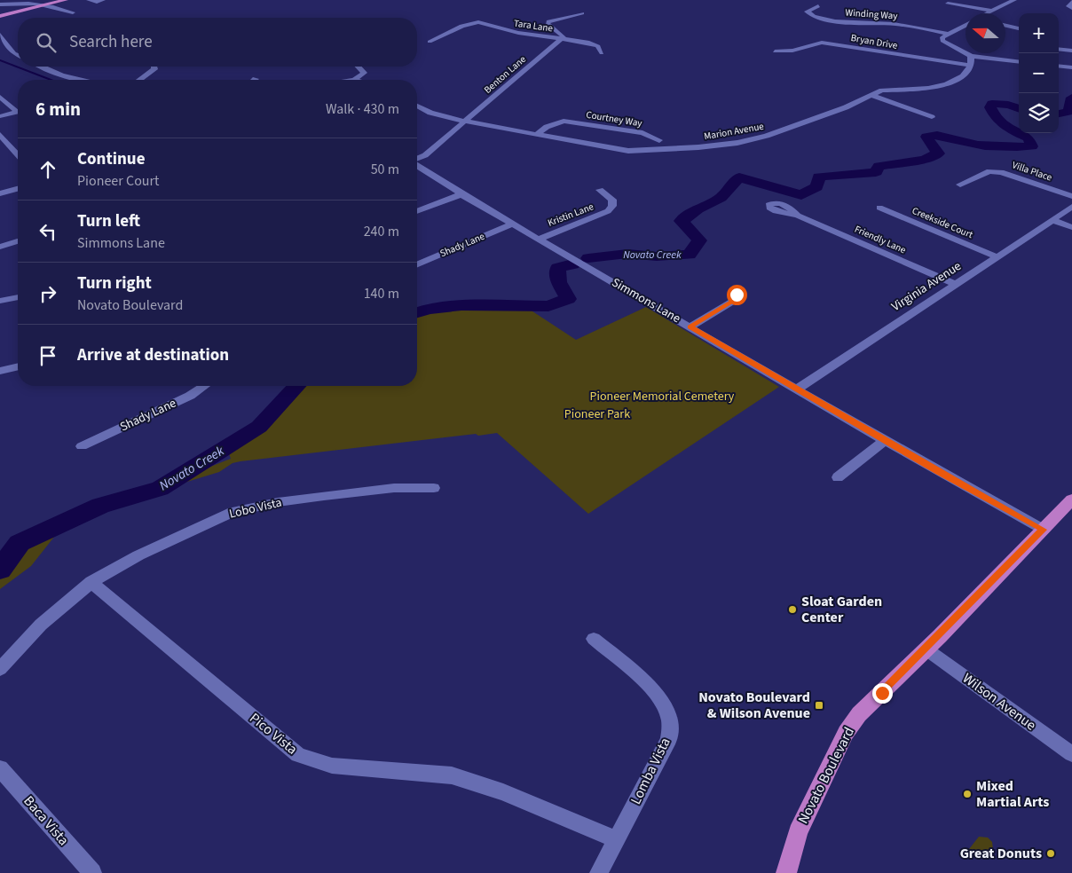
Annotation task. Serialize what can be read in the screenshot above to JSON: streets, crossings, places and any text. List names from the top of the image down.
{
  "streets": {
    "main road": ["Novato Boulevard"],
    "street": [
      "Winding Way",
      "Tara Lane",
      "Bryan Drive",
      "Benton Lane",
      "Courtney Way",
      "Marion Avenue",
      "Villa Place",
      "Kristin Lane",
      "Creekside Court",
      "Friendly Lane",
      "Shady Lane",
      "Virginia Avenue",
      "Simmons Lane",
      "Lobo Vista",
      "Wilson Avenue",
      "Pico Vista",
      "Lomba Vista",
      "Baca Vista"
    ]
  },
  "crossings": [
    ["Tara Lane", "Benton Lane"],
    ["Bryan Drive", "Marion Avenue"],
    ["Benton Lane", "Marion Avenue"],
    ["Courtney Way", "Marion Avenue"],
    ["Kristin Lane", "Simmons Lane"],
    ["Creekside Court", "Virginia Avenue"],
    ["Friendly Lane", "Virginia Avenue"],
    ["Shady Lane", "Simmons Lane"],
    ["Virginia Avenue", "Simmons Lane"],
    ["Simmons Lane", "Novato Boulevard"],
    ["Lobo Vista", "Pico Vista"],
    ["Wilson Avenue", "Novato Boulevard"],
    ["Pico Vista", "Lomba Vista"]
  ],
  "water": ["Novato Creek"],
  "parks": ["Pioneer Memorial Cemetery", "Pioneer Park"],
  "places": {
    "other": ["Sloat Garden Center", "Mixed Martial Arts", "Great Donuts"],
    "transit": ["Novato Boulevard & Wilson Avenue"]
  },
  "north": "left",
  "page": {
    "map_buttons": ["+", "−"],
    "search": "Search here",
    "heading": ["6 min", "Walk · 430 m"],
    "list": [
      ["Continue", "Pioneer Court", "50 m"],
      ["Turn left", "Simmons Lane", "240 m"],
      ["Turn right", "Novato Boulevard", "140 m"],
      "Arrive at destination"
    ]
  }
}
